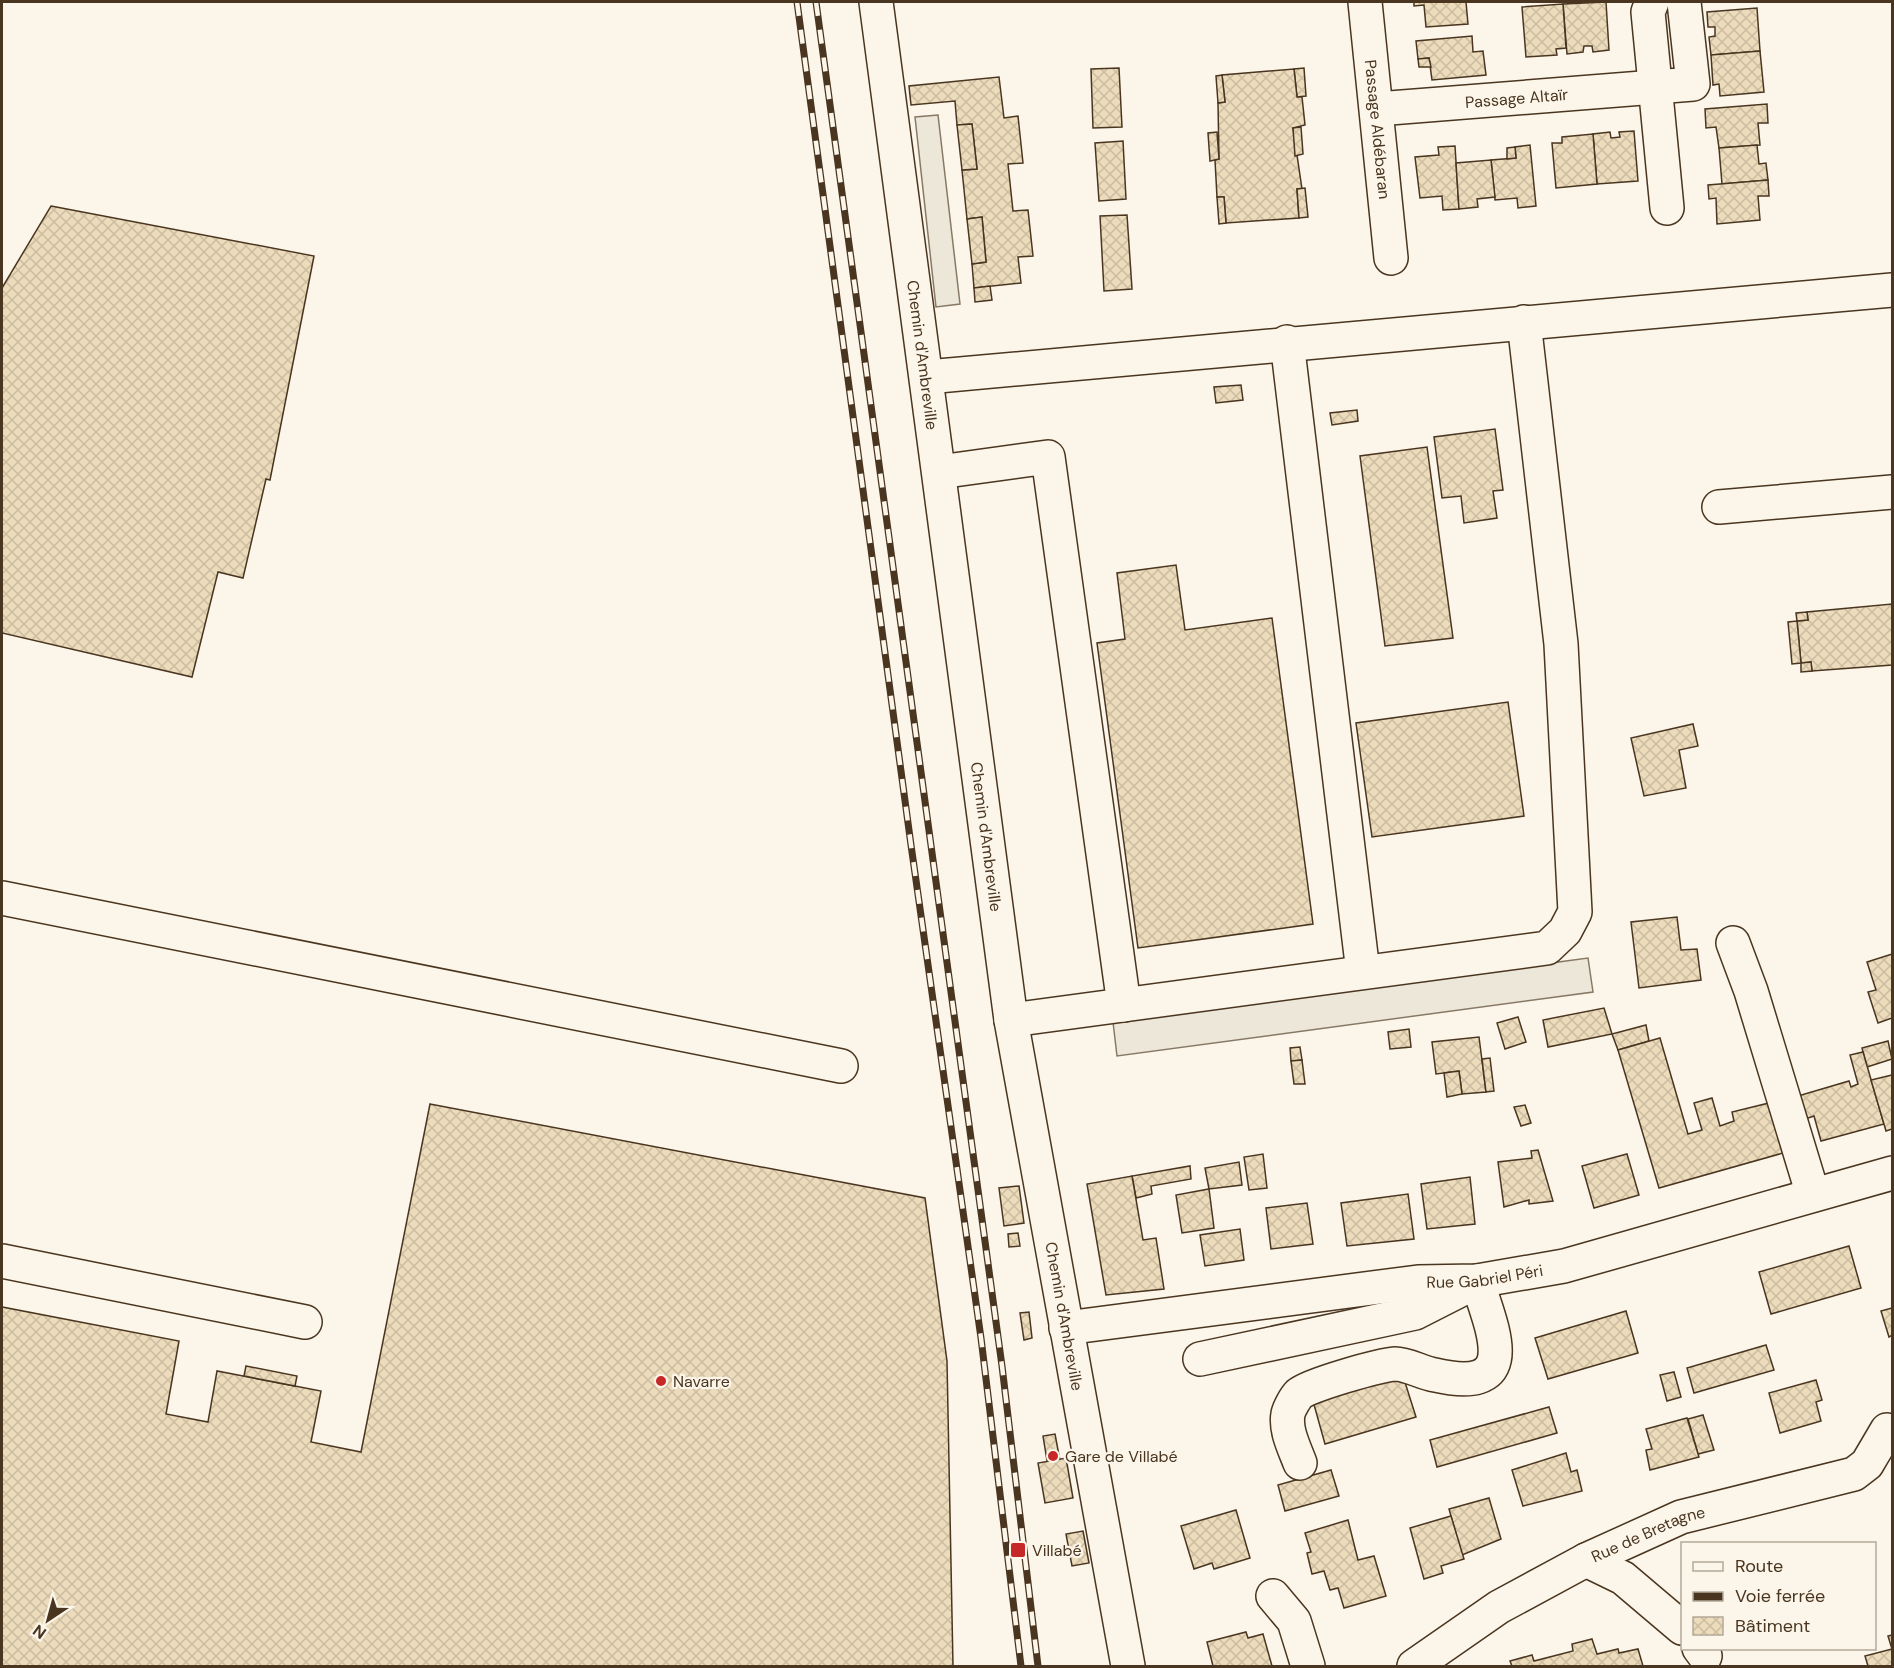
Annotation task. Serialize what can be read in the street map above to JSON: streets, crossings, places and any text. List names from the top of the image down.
{
  "streets": {
    "street": [
      "Passage Altaïr",
      "Passage Aldébaran",
      "Chemin d'Ambreville",
      "Rue Gabriel Péri",
      "Rue de Bretagne"
    ]
  },
  "crossings": [
    ["Passage Altaïr", "Passage Aldébaran"],
    ["Chemin d'Ambreville", "Rue Gabriel Péri"]
  ],
  "places": {
    "other": ["Navarre", "Gare de Villabé"],
    "transit": ["Villabé"]
  },
  "legend": ["Route", "Voie ferrée", "Bâtiment"],
  "north": "bottom left"
}
